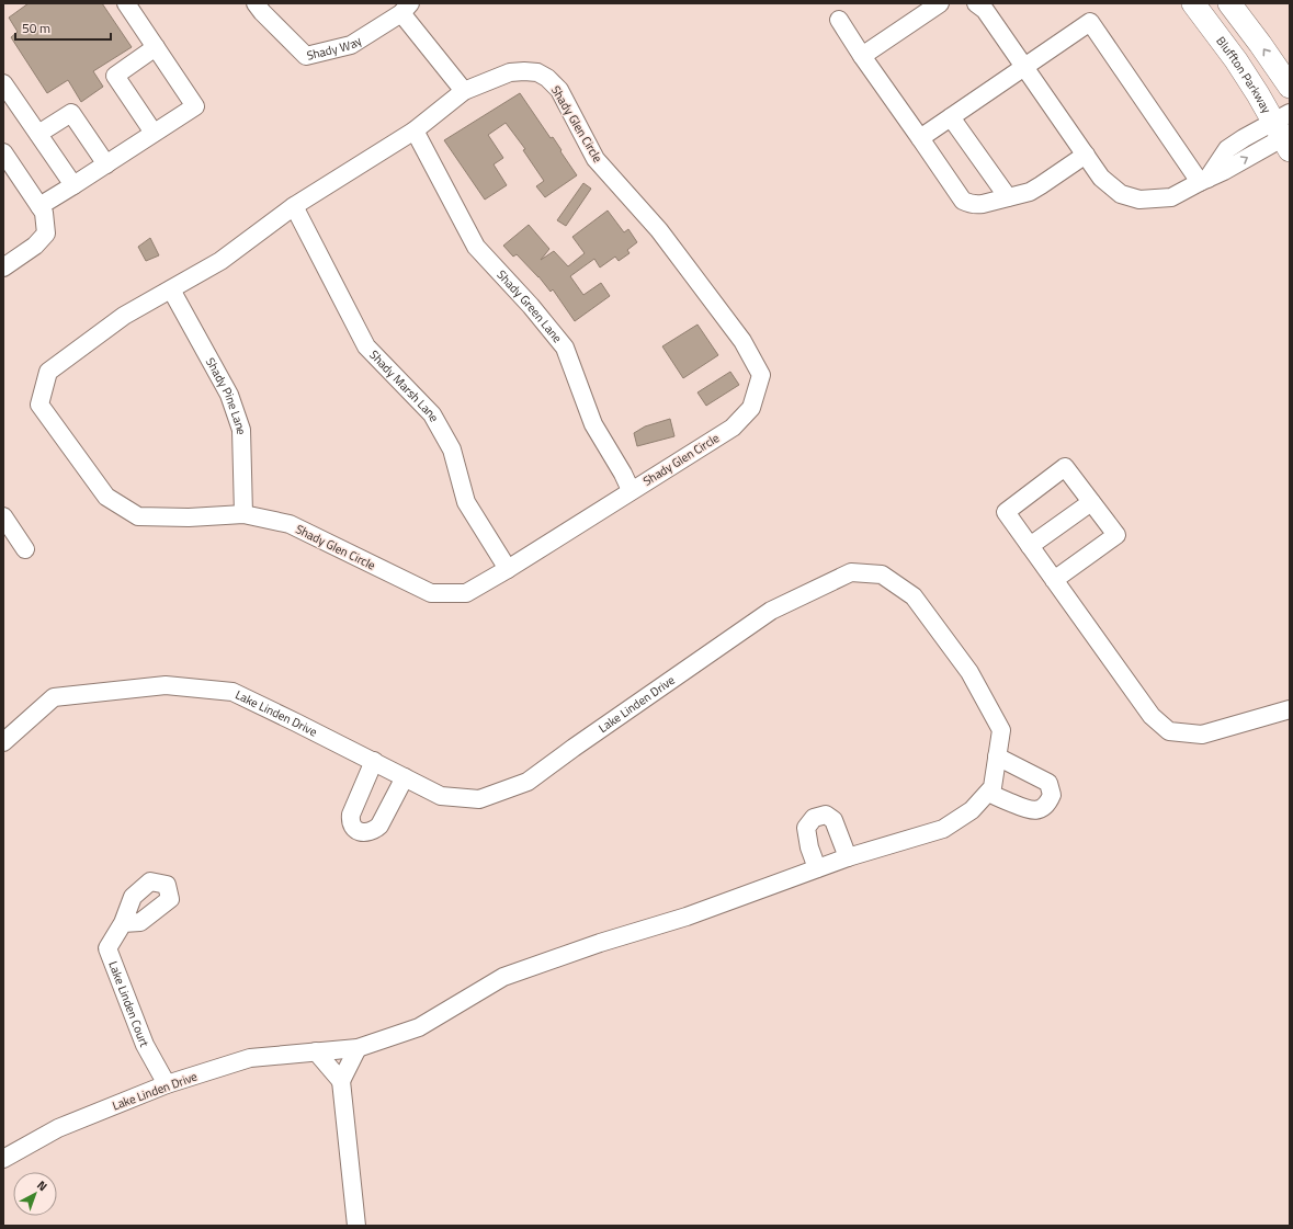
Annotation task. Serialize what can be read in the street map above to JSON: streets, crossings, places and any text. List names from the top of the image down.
{
  "streets": {
    "main road": ["Bluffton Parkway"],
    "street": [
      "Shady Way",
      "Shady Glen Circle",
      "Shady Green Lane",
      "Shady Marsh Lane",
      "Shady Pine Lane",
      "Lake Linden Drive",
      "Lake Linden Court"
    ]
  },
  "crossings": [
    ["Shady Glen Circle", "Shady Green Lane"],
    ["Shady Glen Circle", "Shady Marsh Lane"],
    ["Shady Glen Circle", "Shady Pine Lane"],
    ["Lake Linden Drive", "Lake Linden Court"]
  ],
  "scale_bar": "50 m",
  "north": "top right"
}
